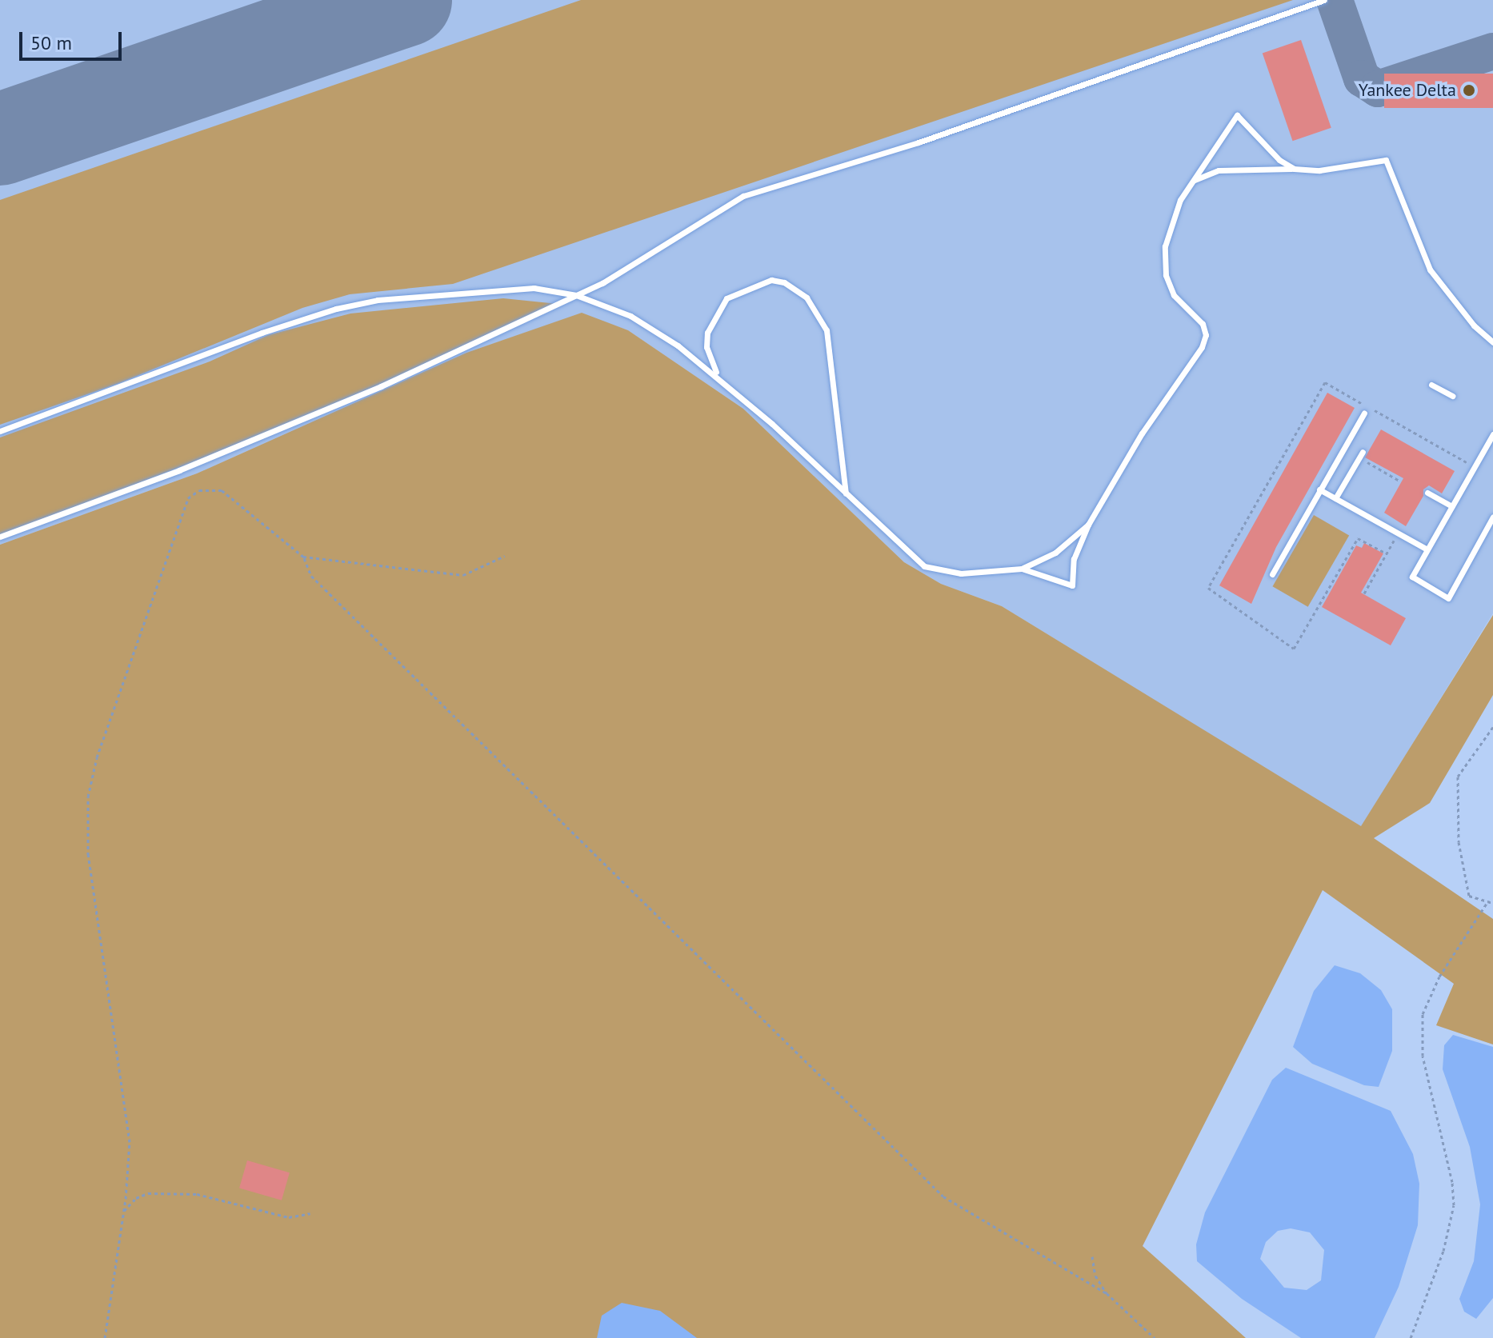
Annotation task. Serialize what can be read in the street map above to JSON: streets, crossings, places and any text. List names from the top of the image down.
{
  "places": ["Yankee Delta"],
  "scale_bar": "50 m"
}
